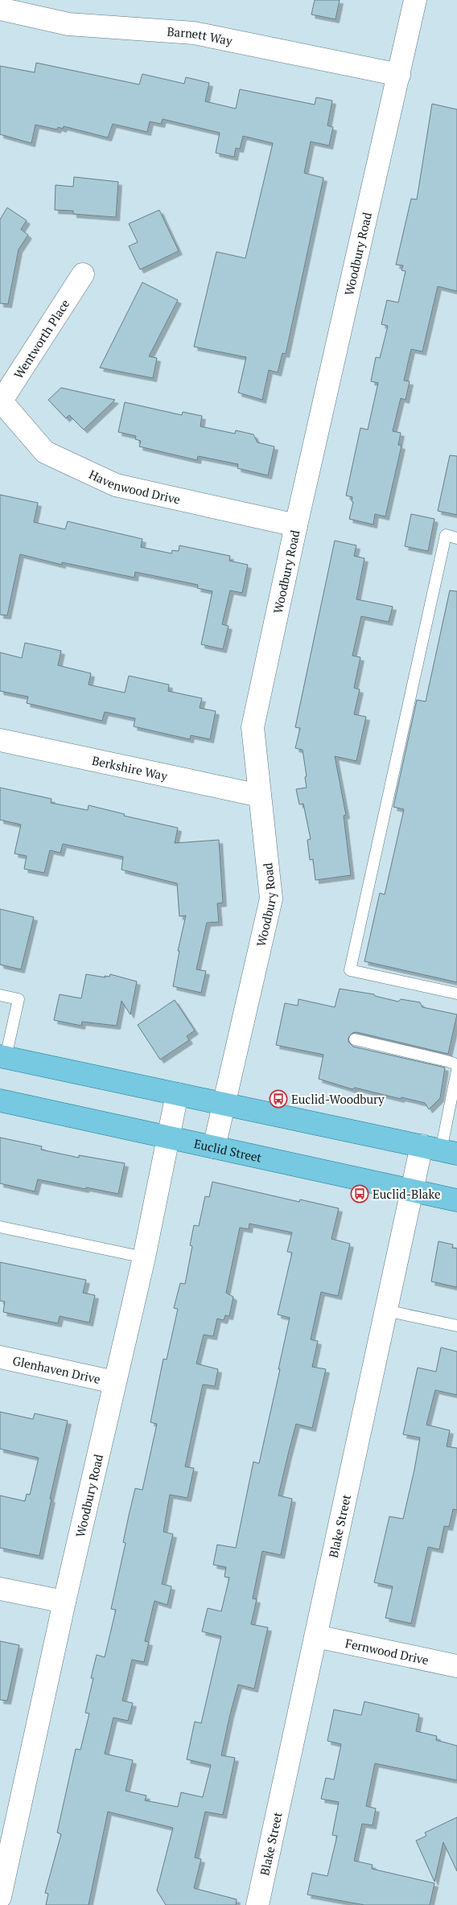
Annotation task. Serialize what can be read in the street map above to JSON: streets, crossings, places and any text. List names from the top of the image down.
{
  "streets": {
    "main road": ["Euclid Street"],
    "street": [
      "Barnett Way",
      "Woodbury Road",
      "Wentworth Place",
      "Havenwood Drive",
      "Berkshire Way",
      "Glenhaven Drive",
      "Blake Street",
      "Fernwood Drive"
    ]
  },
  "crossings": [
    ["Barnett Way", "Woodbury Road"],
    ["Woodbury Road", "Havenwood Drive"],
    ["Woodbury Road", "Berkshire Way"],
    ["Woodbury Road", "Euclid Street"],
    ["Woodbury Road", "Glenhaven Drive"],
    ["Wentworth Place", "Havenwood Drive"],
    ["Euclid Street", "Blake Street"],
    ["Blake Street", "Fernwood Drive"]
  ],
  "places": {
    "bus stop": ["Euclid-Woodbury", "Euclid-Blake"]
  }
}
